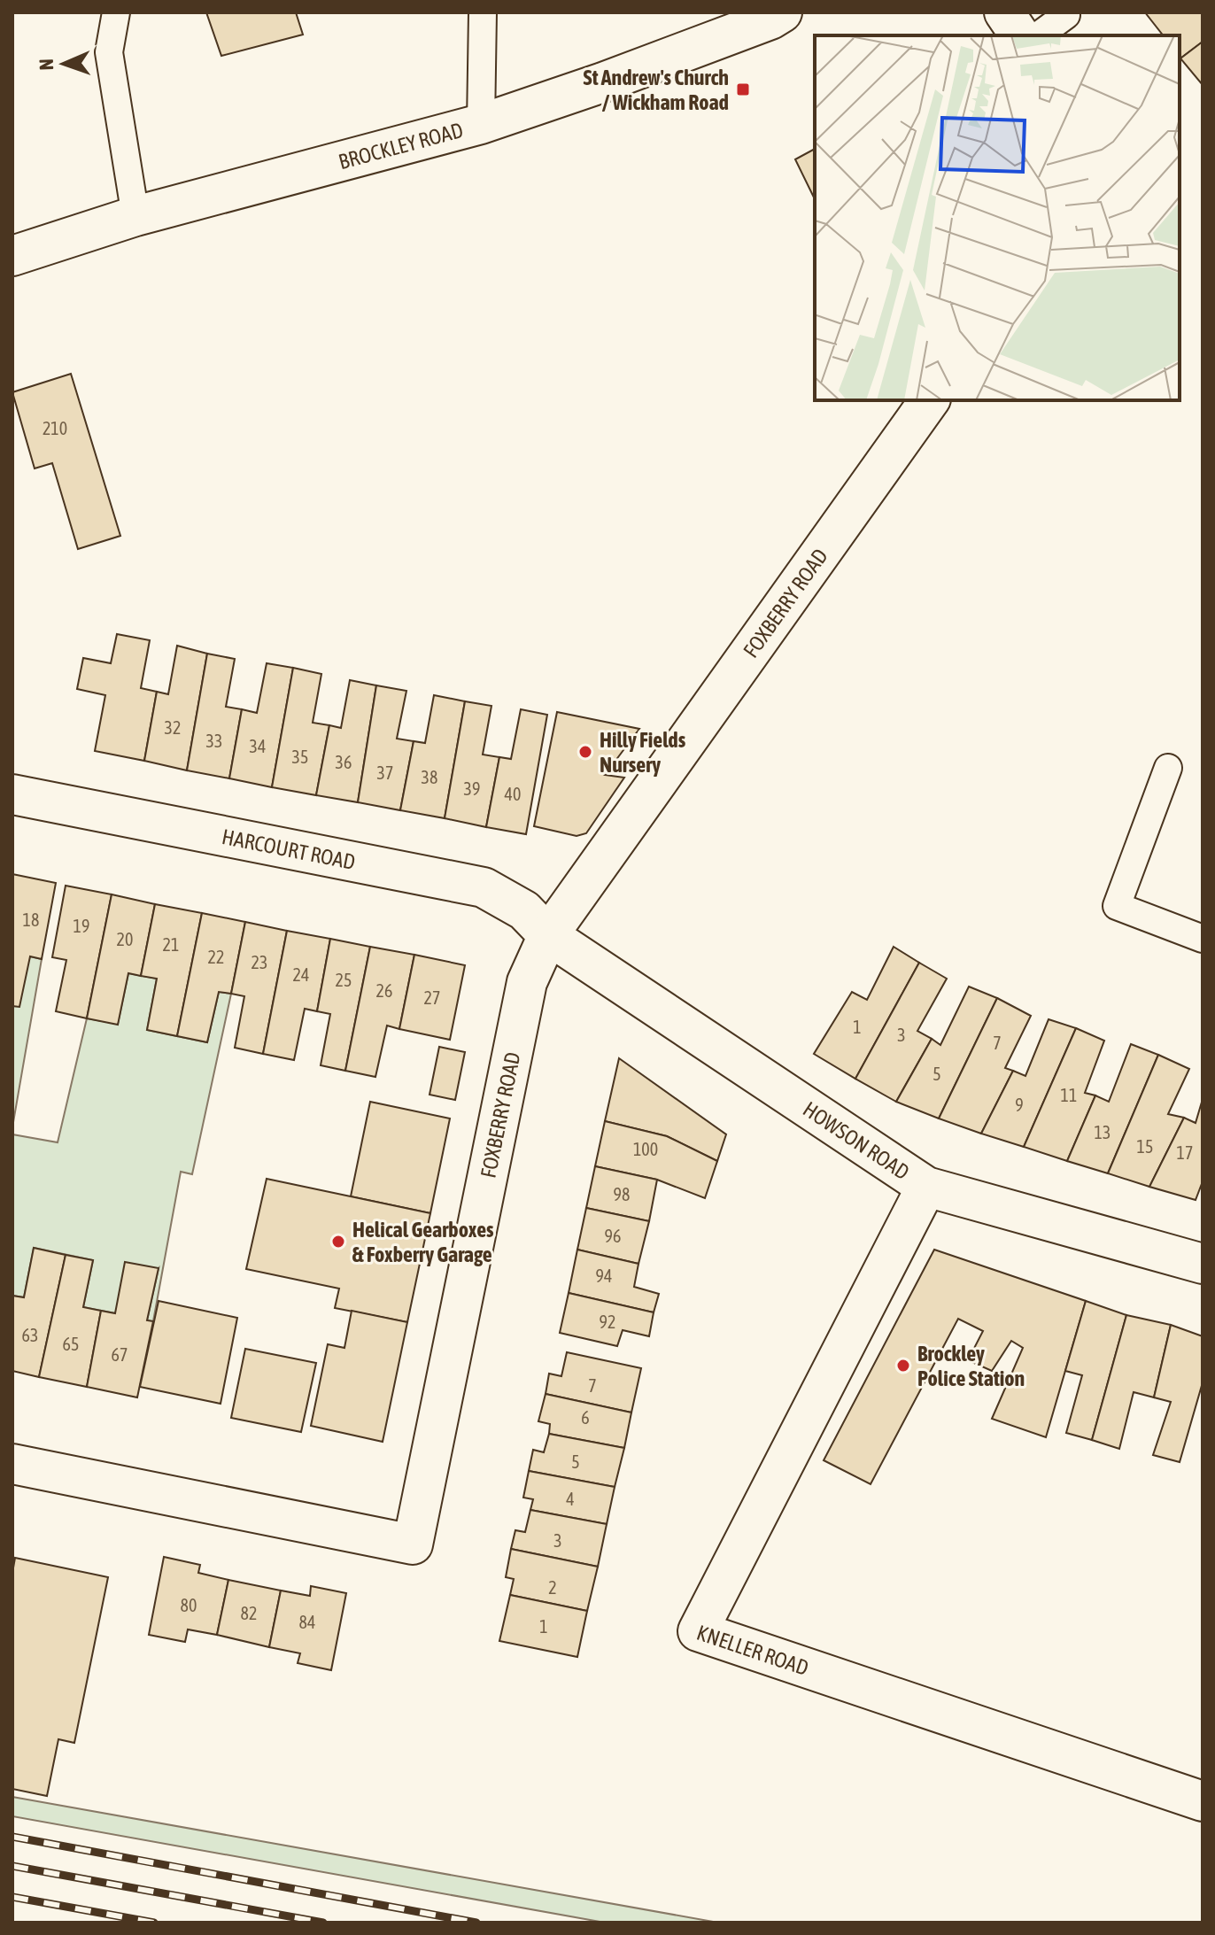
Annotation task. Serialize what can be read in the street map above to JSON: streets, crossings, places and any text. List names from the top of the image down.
{
  "streets": {
    "street": [
      "BROCKLEY ROAD",
      "FOXBERRY ROAD",
      "HARCOURT ROAD",
      "HOWSON ROAD",
      "KNELLER ROAD"
    ]
  },
  "crossings": [
    ["FOXBERRY ROAD", "HARCOURT ROAD"],
    ["FOXBERRY ROAD", "HOWSON ROAD"],
    ["HARCOURT ROAD", "HOWSON ROAD"],
    ["HOWSON ROAD", "KNELLER ROAD"]
  ],
  "places": {
    "transit": ["St Andrew's Church / Wickham Road"],
    "other": ["Hilly Fields Nursery", "Helical Gearboxes & Foxberry Garage", "Brockley Police Station"]
  },
  "house_numbers": [
    "210",
    "32",
    "33",
    "34",
    "35",
    "36",
    "37",
    "38",
    "39",
    "40",
    "18",
    "19",
    "20",
    "21",
    "22",
    "23",
    "24",
    "25",
    "26",
    "27",
    "1",
    "3",
    "7",
    "5",
    "11",
    "9",
    "13",
    "15",
    "100",
    "17",
    "98",
    "96",
    "94",
    "92",
    "63",
    "65",
    "67",
    "7",
    "6",
    "5",
    "4",
    "3",
    "2",
    "80",
    "82",
    "84",
    "1"
  ],
  "north": "left"
}
